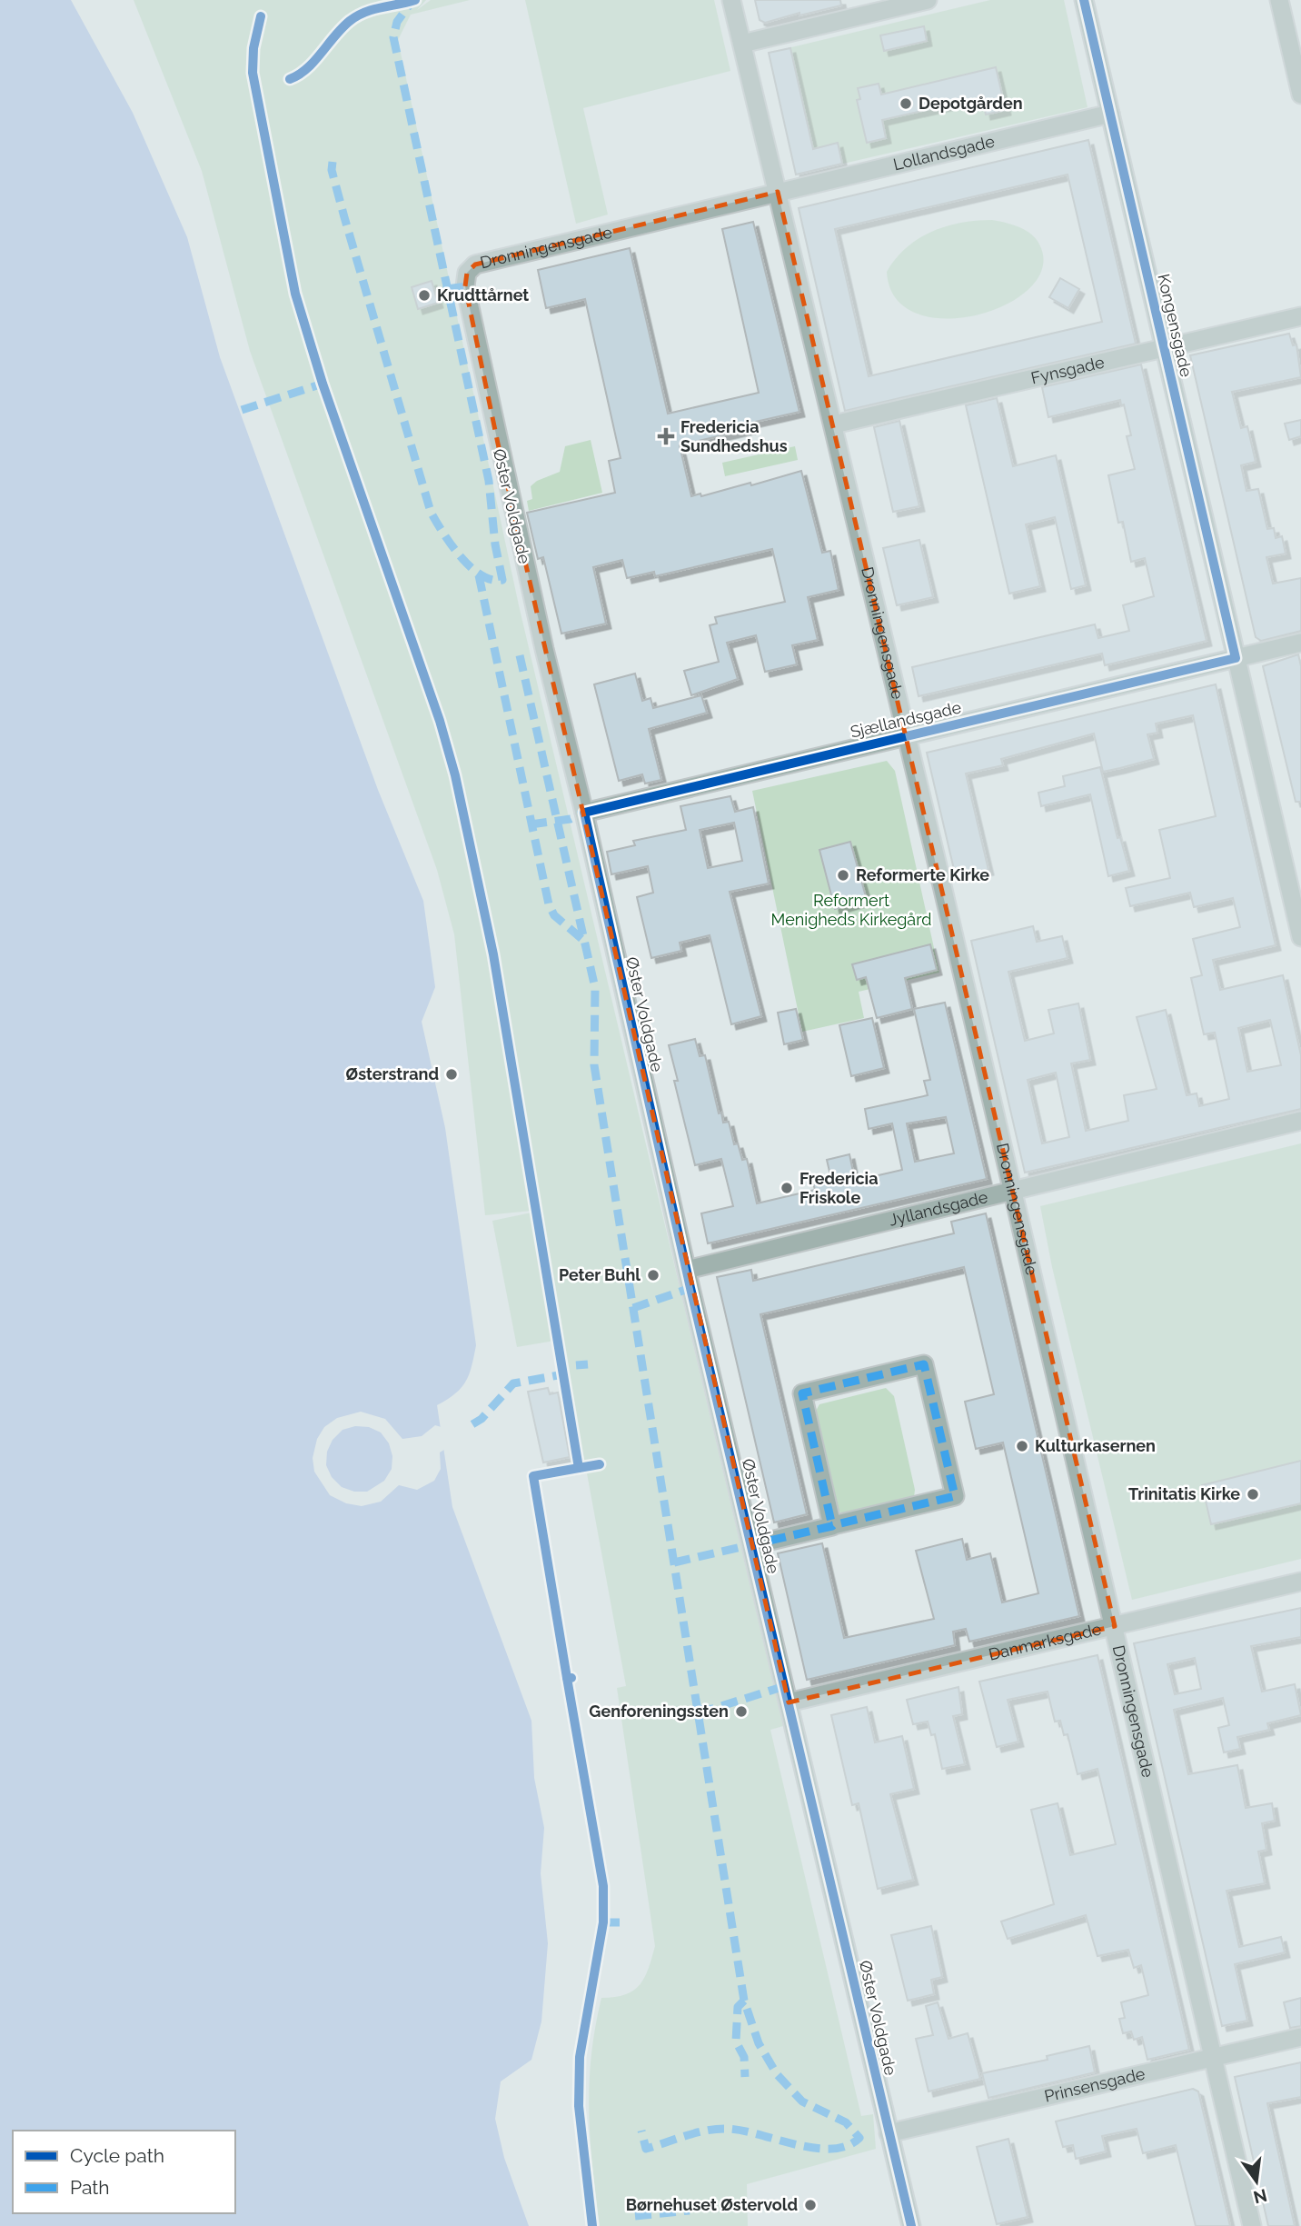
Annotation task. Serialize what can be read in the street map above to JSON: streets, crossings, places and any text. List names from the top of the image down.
{
  "streets": {
    "street": [
      "Lollandsgade",
      "Dronningensgade",
      "Kongensgade",
      "Fynsgade",
      "Øster Voldgade",
      "Sjællandsgade",
      "Jyllandsgade",
      "Danmarksgade",
      "Prinsensgade"
    ]
  },
  "crossings": [
    ["Lollandsgade", "Dronningensgade"],
    ["Lollandsgade", "Kongensgade"],
    ["Dronningensgade", "Fynsgade"],
    ["Dronningensgade", "Øster Voldgade"],
    ["Dronningensgade", "Sjællandsgade"],
    ["Dronningensgade", "Jyllandsgade"],
    ["Dronningensgade", "Danmarksgade"],
    ["Dronningensgade", "Prinsensgade"],
    ["Kongensgade", "Fynsgade"],
    ["Kongensgade", "Sjællandsgade"],
    ["Øster Voldgade", "Sjællandsgade"],
    ["Øster Voldgade", "Jyllandsgade"],
    ["Øster Voldgade", "Danmarksgade"],
    ["Øster Voldgade", "Prinsensgade"]
  ],
  "parks": ["Reformert Menigheds Kirkegård"],
  "places": {
    "other": [
      "Depotgården",
      "Krudttårnet",
      "Reformerte Kirke",
      "Østerstrand",
      "Fredericia Friskole",
      "Peter Buhl",
      "Kulturkasernen",
      "Trinitatis Kirke",
      "Genforeningssten",
      "Børnehuset Østervold"
    ],
    "health": ["Fredericia Sundhedshus"]
  },
  "legend": ["Cycle path", "Path"],
  "north": "bottom"
}
